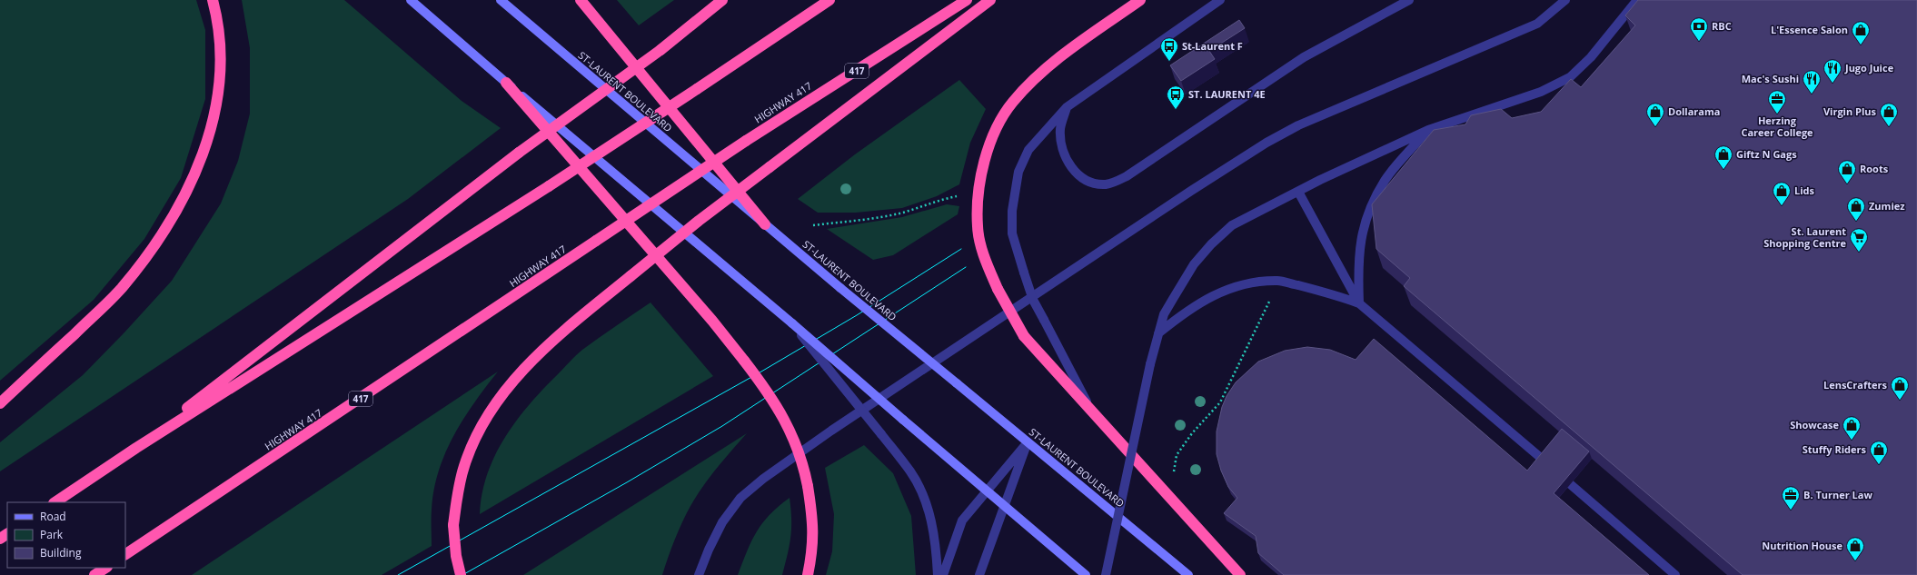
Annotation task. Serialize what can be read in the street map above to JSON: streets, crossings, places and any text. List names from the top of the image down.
{
  "streets": {
    "highway": ["417", "HIGHWAY 417"],
    "main road": ["ST-LAURENT BOULEVARD"]
  },
  "places": {
    "bank": ["RBC"],
    "shop": [
      "L'Essence Salon",
      "Dollarama",
      "Virgin Plus",
      "Giftz N Gags",
      "Roots",
      "Lids",
      "Zumiez",
      "LensCrafters",
      "Showcase",
      "Stuffy Riders",
      "Nutrition House"
    ],
    "bus stop": ["St-Laurent F", "ST. LAURENT 4E"],
    "restaurant": ["Jugo Juice", "Mac's Sushi"],
    "office": ["Herzing Career College", "B. Turner Law"],
    "supermarket": ["St. Laurent Shopping Centre"]
  },
  "legend": ["Road", "Park", "Building"]
}
